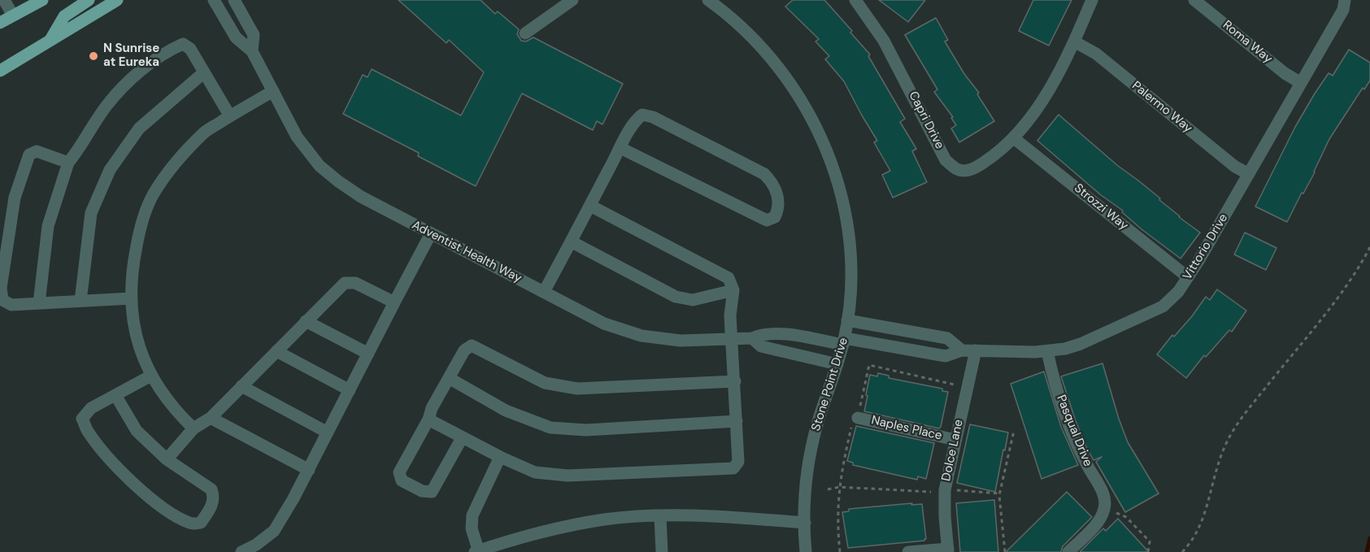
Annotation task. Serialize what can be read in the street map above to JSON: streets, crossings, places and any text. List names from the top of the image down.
{
  "streets": {
    "street": [
      "Roma Way",
      "Palermo Way",
      "Capri Drive",
      "Strozzi Way",
      "Vittorio Drive",
      "Adventist Health Way",
      "Stone Point Drive",
      "Naples Place",
      "Pasqual Drive",
      "Dolce Lane"
    ]
  },
  "crossings": [
    ["Roma Way", "Vittorio Drive"],
    ["Palermo Way", "Capri Drive"],
    ["Palermo Way", "Vittorio Drive"],
    ["Capri Drive", "Strozzi Way"],
    ["Strozzi Way", "Vittorio Drive"],
    ["Vittorio Drive", "Adventist Health Way"],
    ["Vittorio Drive", "Stone Point Drive"],
    ["Vittorio Drive", "Pasqual Drive"],
    ["Vittorio Drive", "Dolce Lane"],
    ["Adventist Health Way", "Stone Point Drive"],
    ["Naples Place", "Dolce Lane"]
  ],
  "places": ["N Sunrise at Eureka"]
}
